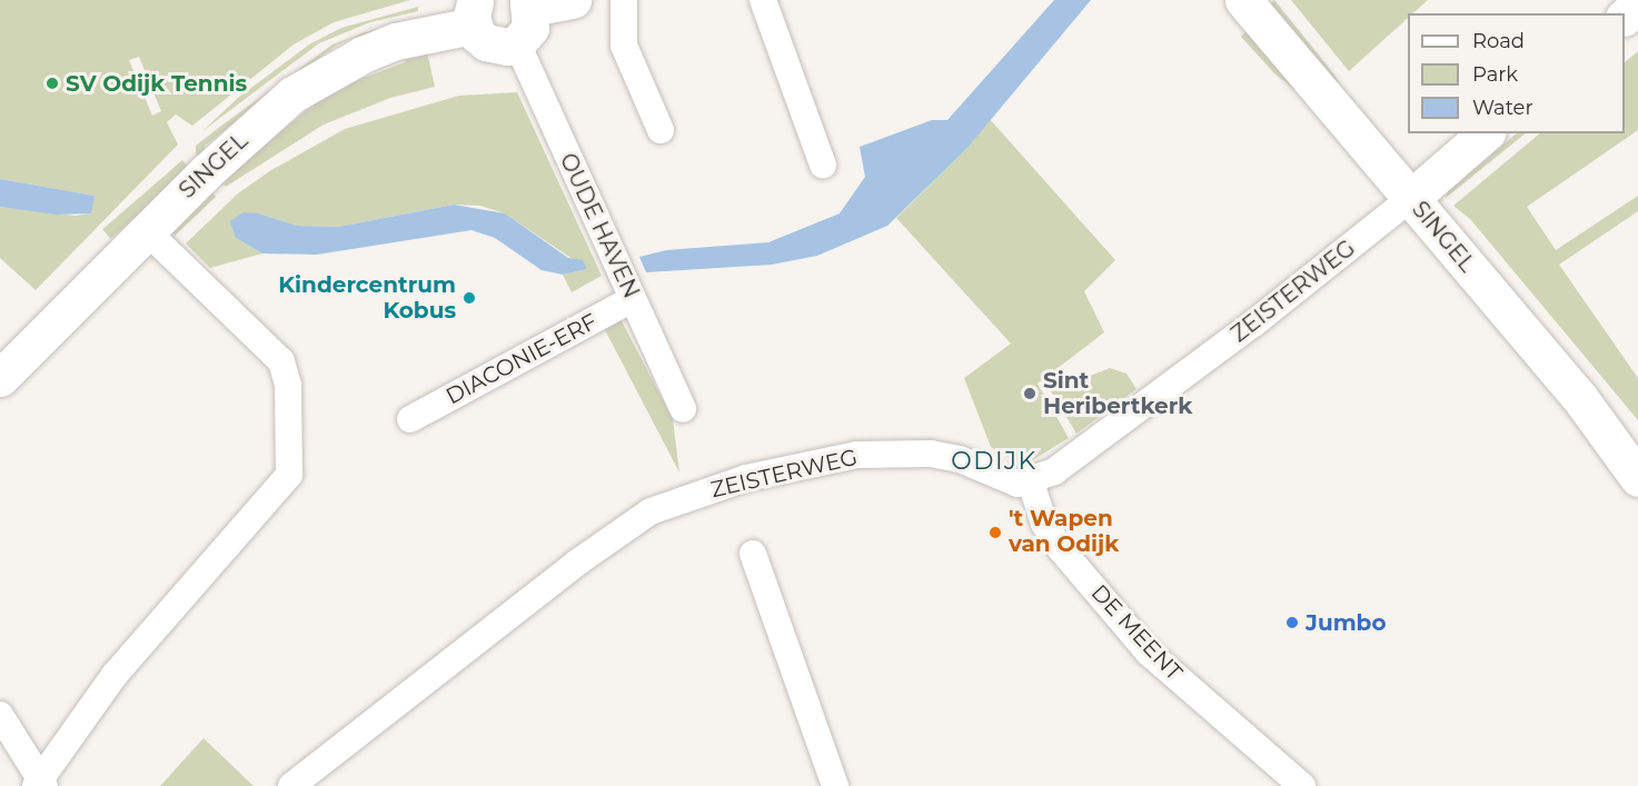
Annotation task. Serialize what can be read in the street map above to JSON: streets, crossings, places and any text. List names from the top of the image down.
{
  "streets": {
    "street": [
      "SINGEL",
      "OUDE HAVEN",
      "ZEISTERWEG",
      "DIACONIE-ERF",
      "DE MEENT"
    ]
  },
  "crossings": [
    ["SINGEL", "ZEISTERWEG"],
    ["OUDE HAVEN", "DIACONIE-ERF"],
    ["ZEISTERWEG", "DE MEENT"]
  ],
  "districts": ["ODIJK"],
  "places": [
    "SV Odijk Tennis",
    "Kindercentrum Kobus",
    "Sint Heribertkerk",
    "'t Wapen van Odijk",
    "Jumbo"
  ],
  "legend": ["Road", "Park", "Water"]
}
